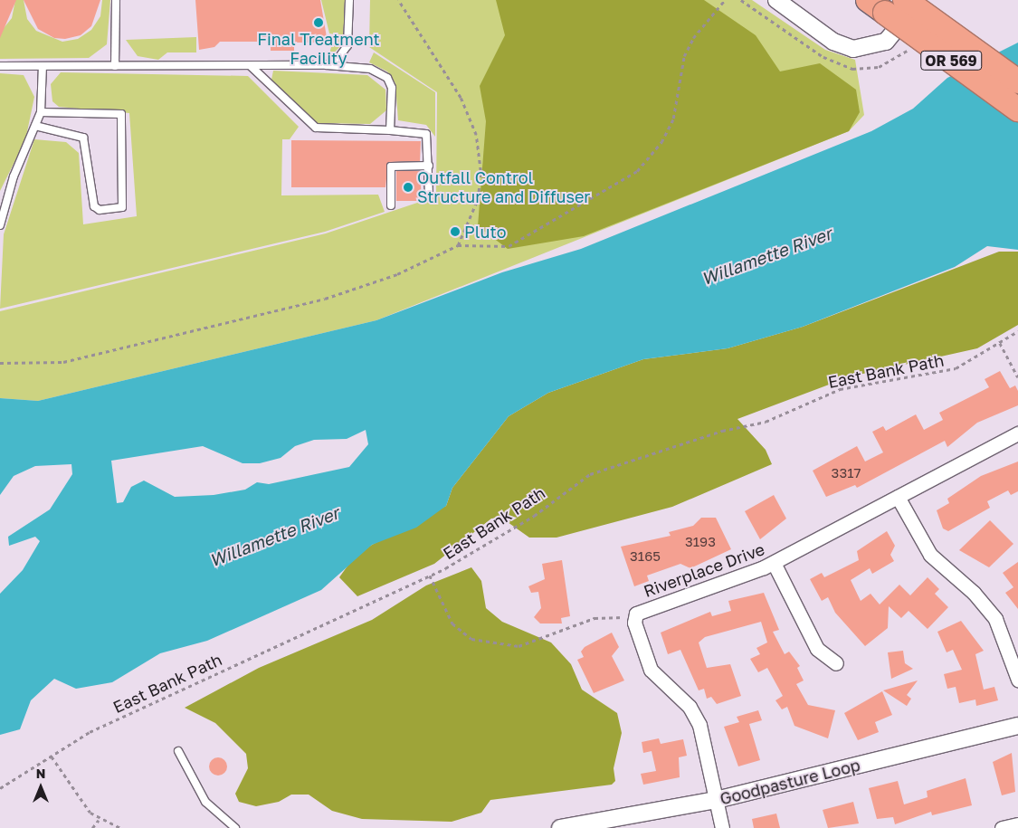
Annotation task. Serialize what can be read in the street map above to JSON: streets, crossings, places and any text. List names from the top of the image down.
{
  "streets": {
    "highway": ["OR 569"],
    "street": ["Riverplace Drive", "Goodpasture Loop"],
    "path": ["East Bank Path"]
  },
  "crossings": [
    ["Riverplace Drive", "Goodpasture Loop"]
  ],
  "water": ["Willamette River"],
  "places": ["Final Treatment Facility", "Outfall Control Structure and Diffuser", "Pluto"],
  "house_numbers": ["3317", "3193", "3165"],
  "north": "top"
}
